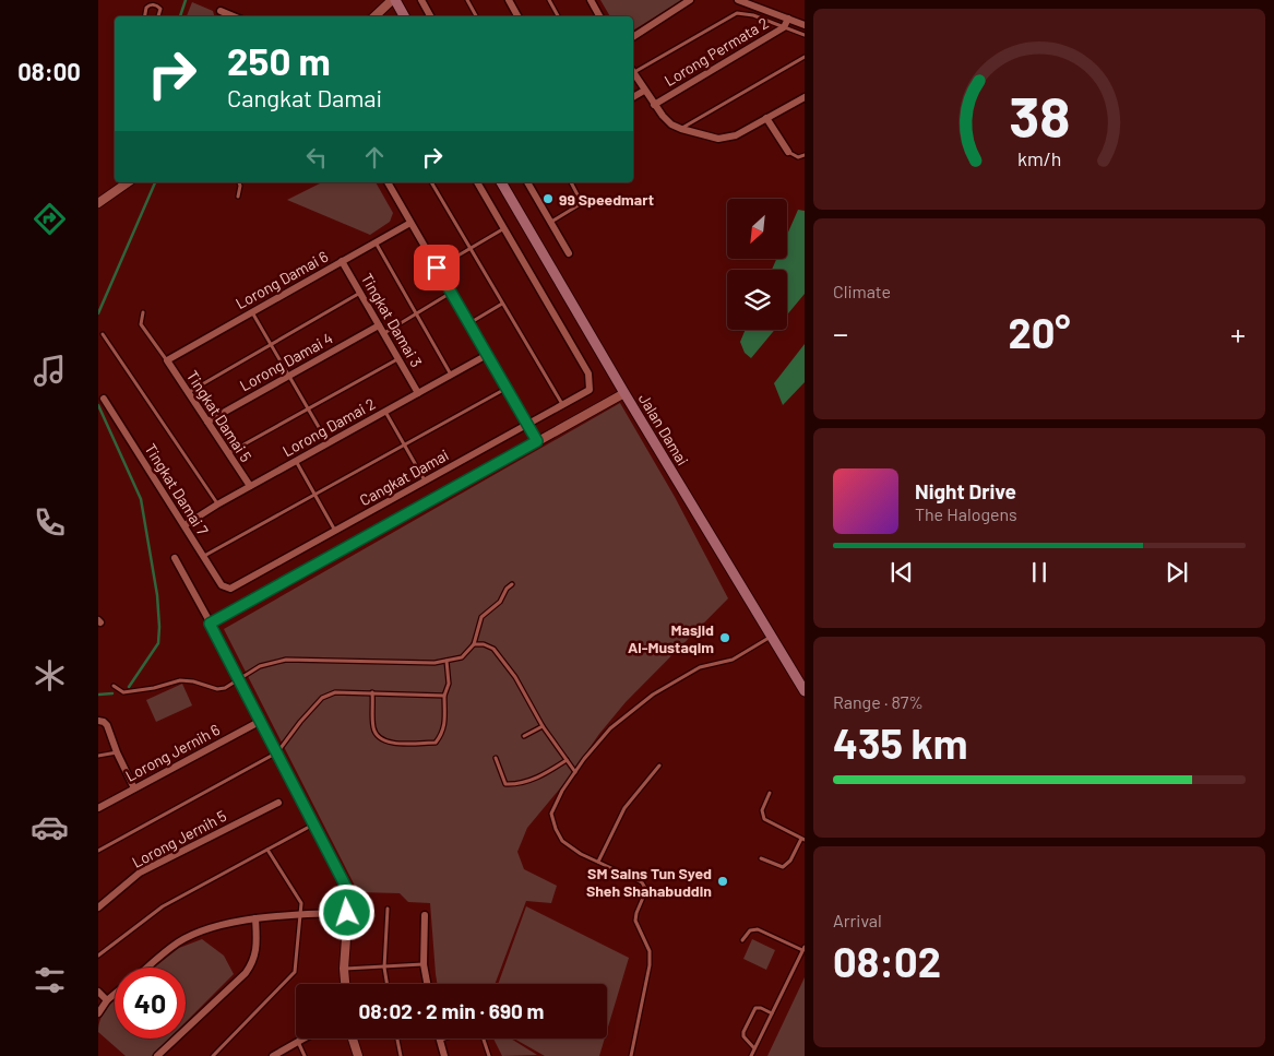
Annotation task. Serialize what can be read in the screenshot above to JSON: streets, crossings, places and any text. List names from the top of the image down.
{
  "streets": {
    "main road": ["Jalan Damai"],
    "street": [
      "Lorong Permata 2",
      "Lorong Damai 6",
      "Tingkat Damai 3",
      "Lorong Damai 4",
      "Tingkat Damai 5",
      "Lorong Damai 2",
      "Cangkat Damai",
      "Tingkat Damai 7",
      "Lorong Jernih 6",
      "Lorong Jernih 5"
    ]
  },
  "crossings": [
    ["Lorong Damai 6", "Tingkat Damai 3"],
    ["Lorong Damai 6", "Tingkat Damai 5"],
    ["Tingkat Damai 3", "Lorong Damai 4"],
    ["Tingkat Damai 3", "Lorong Damai 2"],
    ["Lorong Damai 4", "Tingkat Damai 5"],
    ["Tingkat Damai 5", "Lorong Damai 2"],
    ["Lorong Damai 2", "Tingkat Damai 7"],
    ["Cangkat Damai", "Tingkat Damai 7"]
  ],
  "places": ["99 Speedmart", "Masjid Al-Mustaqim", "SM Sains Tun Syed Sheh Shahabuddin"],
  "north": "bottom left",
  "page": {
    "tabs": "08:00",
    "turn": ["250 m", "Cangkat Damai"],
    "tile": [
      "Climate",
      ["Range · 87%", "435 km"],
      ["Arrival", "08:02"]
    ],
    "heat": ["−", "20°", "+"],
    "song": ["Night Drive", "The Halogens"],
    "limit": "40",
    "trip": "08:02 · 2 min · 690 m",
    "gauge": ["38", "km/h"]
  }
}
